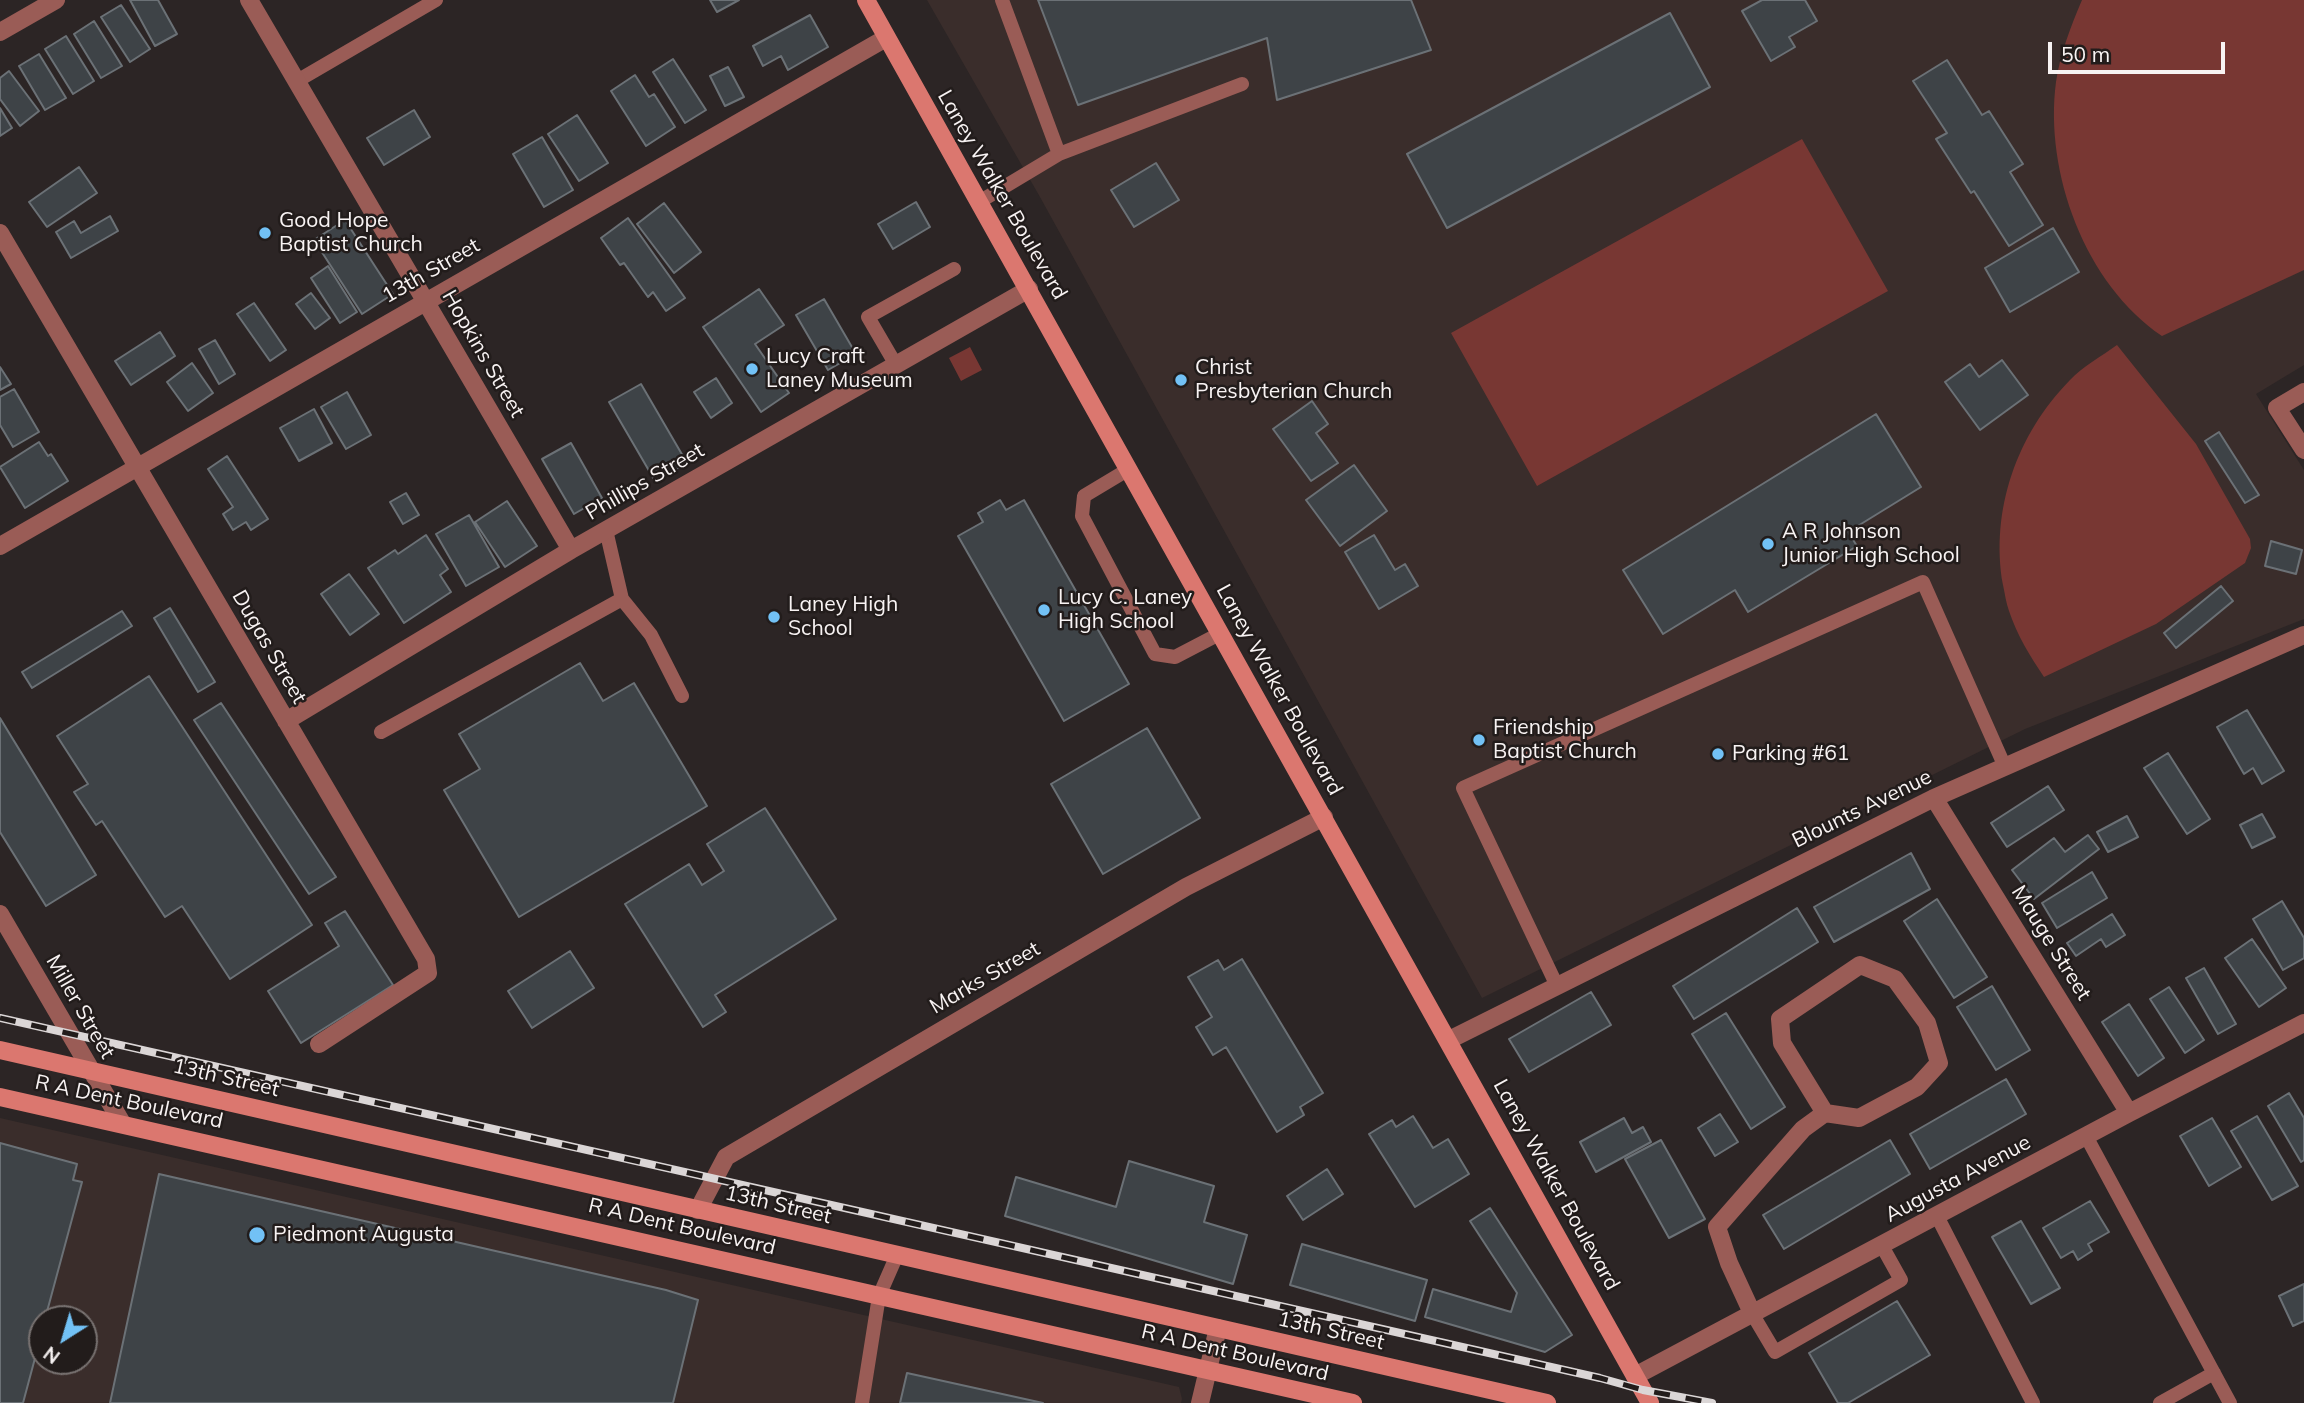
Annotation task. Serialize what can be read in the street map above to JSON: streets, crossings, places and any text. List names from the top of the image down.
{
  "streets": {
    "main road": ["Laney Walker Boulevard", "13th Street", "R A Dent Boulevard"],
    "street": [
      "Hopkins Street",
      "Phillips Street",
      "Dugas Street",
      "Blounts Avenue",
      "Mauge Street",
      "Marks Street",
      "Miller Street",
      "Augusta Avenue"
    ]
  },
  "crossings": [
    ["Laney Walker Boulevard", "13th Street"],
    ["Laney Walker Boulevard", "Phillips Street"],
    ["Laney Walker Boulevard", "Blounts Avenue"],
    ["Laney Walker Boulevard", "Marks Street"],
    ["Laney Walker Boulevard", "Augusta Avenue"],
    ["13th Street", "Hopkins Street"],
    ["13th Street", "Dugas Street"],
    ["13th Street", "Marks Street"],
    ["13th Street", "Miller Street"],
    ["Hopkins Street", "Phillips Street"],
    ["Phillips Street", "Dugas Street"],
    ["Blounts Avenue", "Mauge Street"],
    ["Mauge Street", "Augusta Avenue"],
    ["Miller Street", "R A Dent Boulevard"]
  ],
  "places": [
    "Good Hope Baptist Church",
    "Lucy Craft Laney Museum",
    "Christ Presbyterian Church",
    "A R Johnson Junior High School",
    "Lucy C. Laney High School",
    "Laney High School",
    "Friendship Baptist Church",
    "Parking #61",
    "Piedmont Augusta"
  ],
  "scale_bar": "50 m",
  "north": "bottom left"
}
